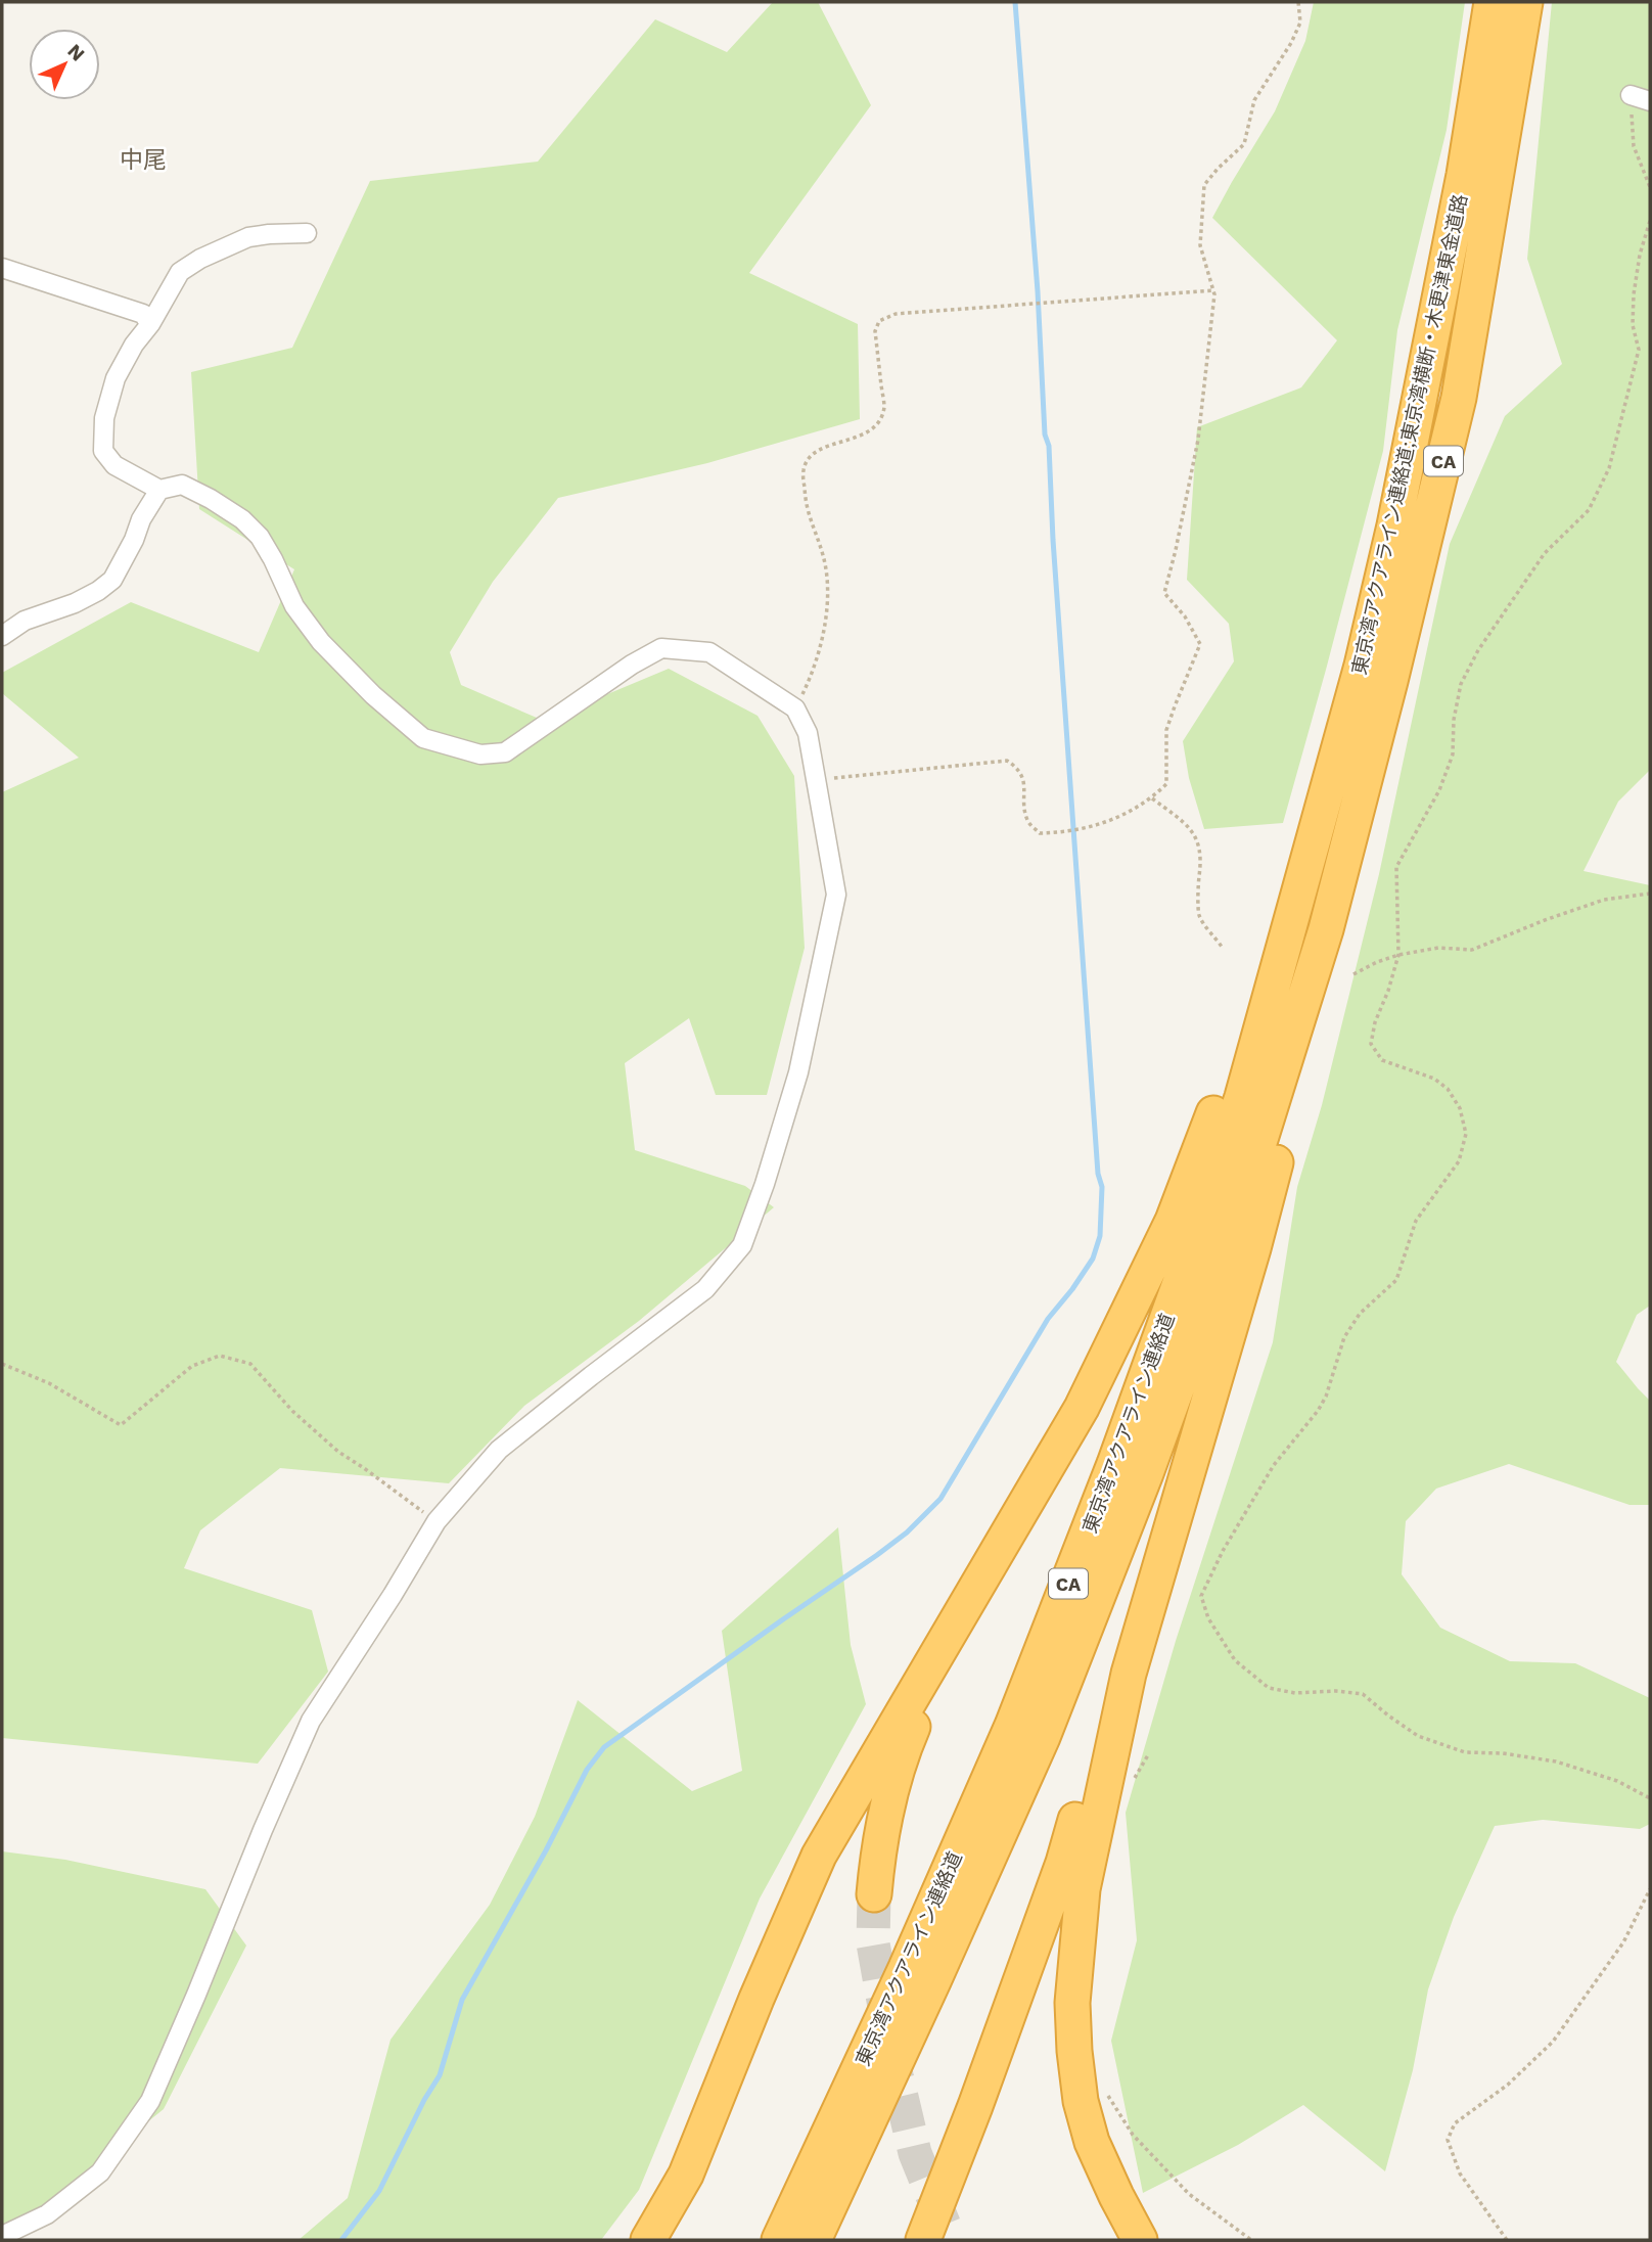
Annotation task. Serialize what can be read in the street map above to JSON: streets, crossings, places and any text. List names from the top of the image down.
{
  "streets": {
    "highway": ["東京湾アクアライン連絡道;東京湾横断・木更津東金道路", "CA", "東京湾アクアライン連絡道"]
  },
  "crossings": [
    ["東京湾アクアライン連絡道;東京湾横断・木更津東金道路", "東京湾アクアライン連絡道"]
  ],
  "districts": ["中尾"],
  "north": "top right"
}
